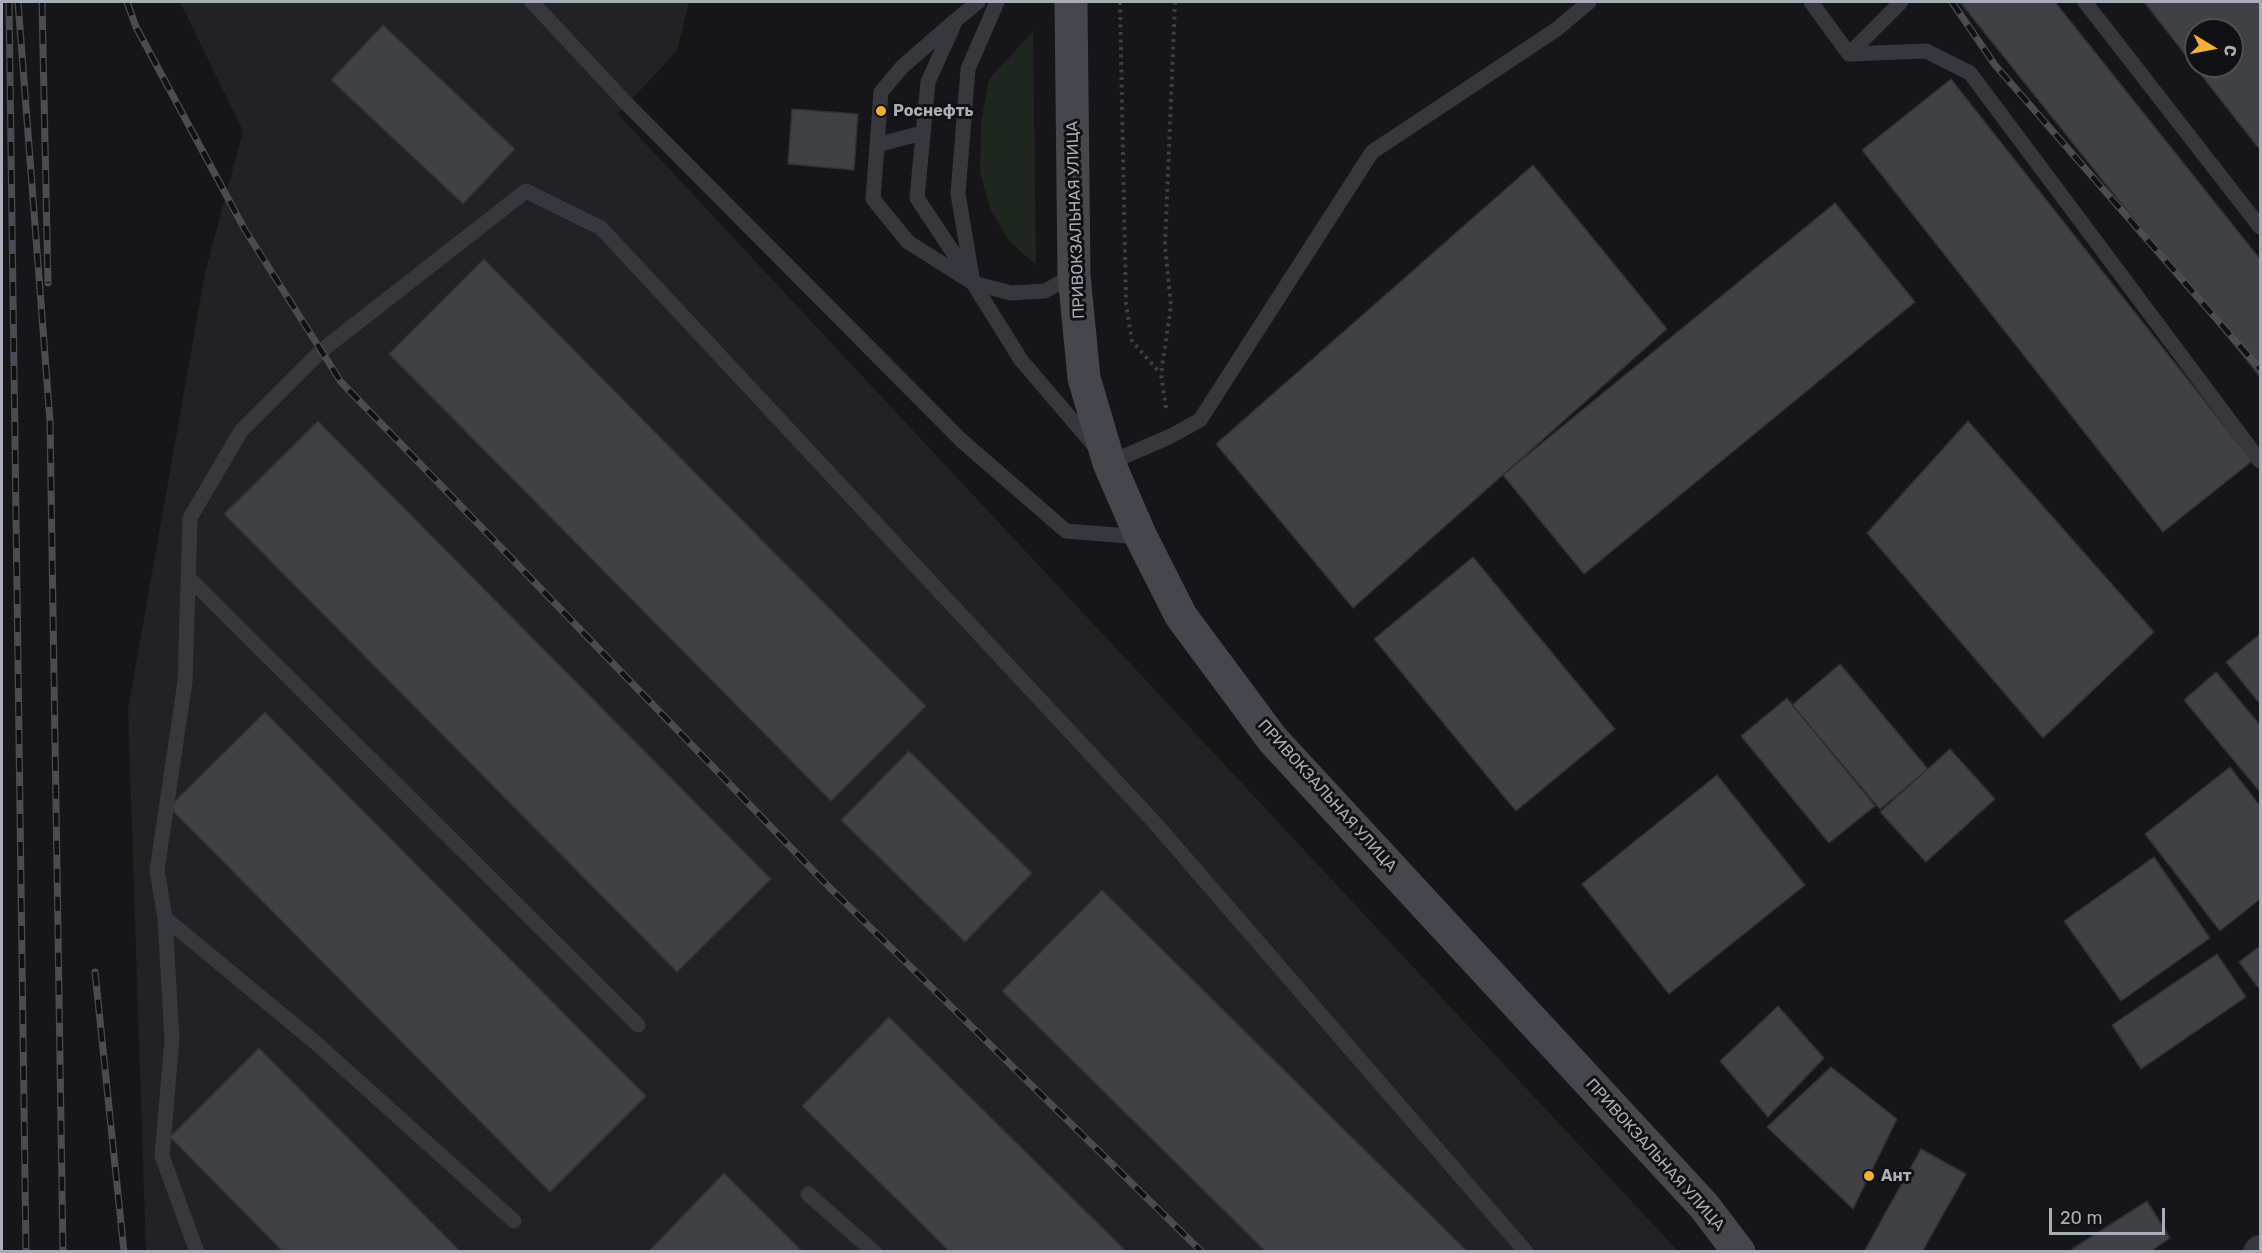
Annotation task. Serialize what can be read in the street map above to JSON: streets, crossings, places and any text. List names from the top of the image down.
{
  "streets": {
    "main road": ["ПРИВОКЗАЛЬНАЯ УЛИЦА"]
  },
  "places": ["Роснефть", "Ант"],
  "scale_bar": "20 m",
  "north": "right"
}
